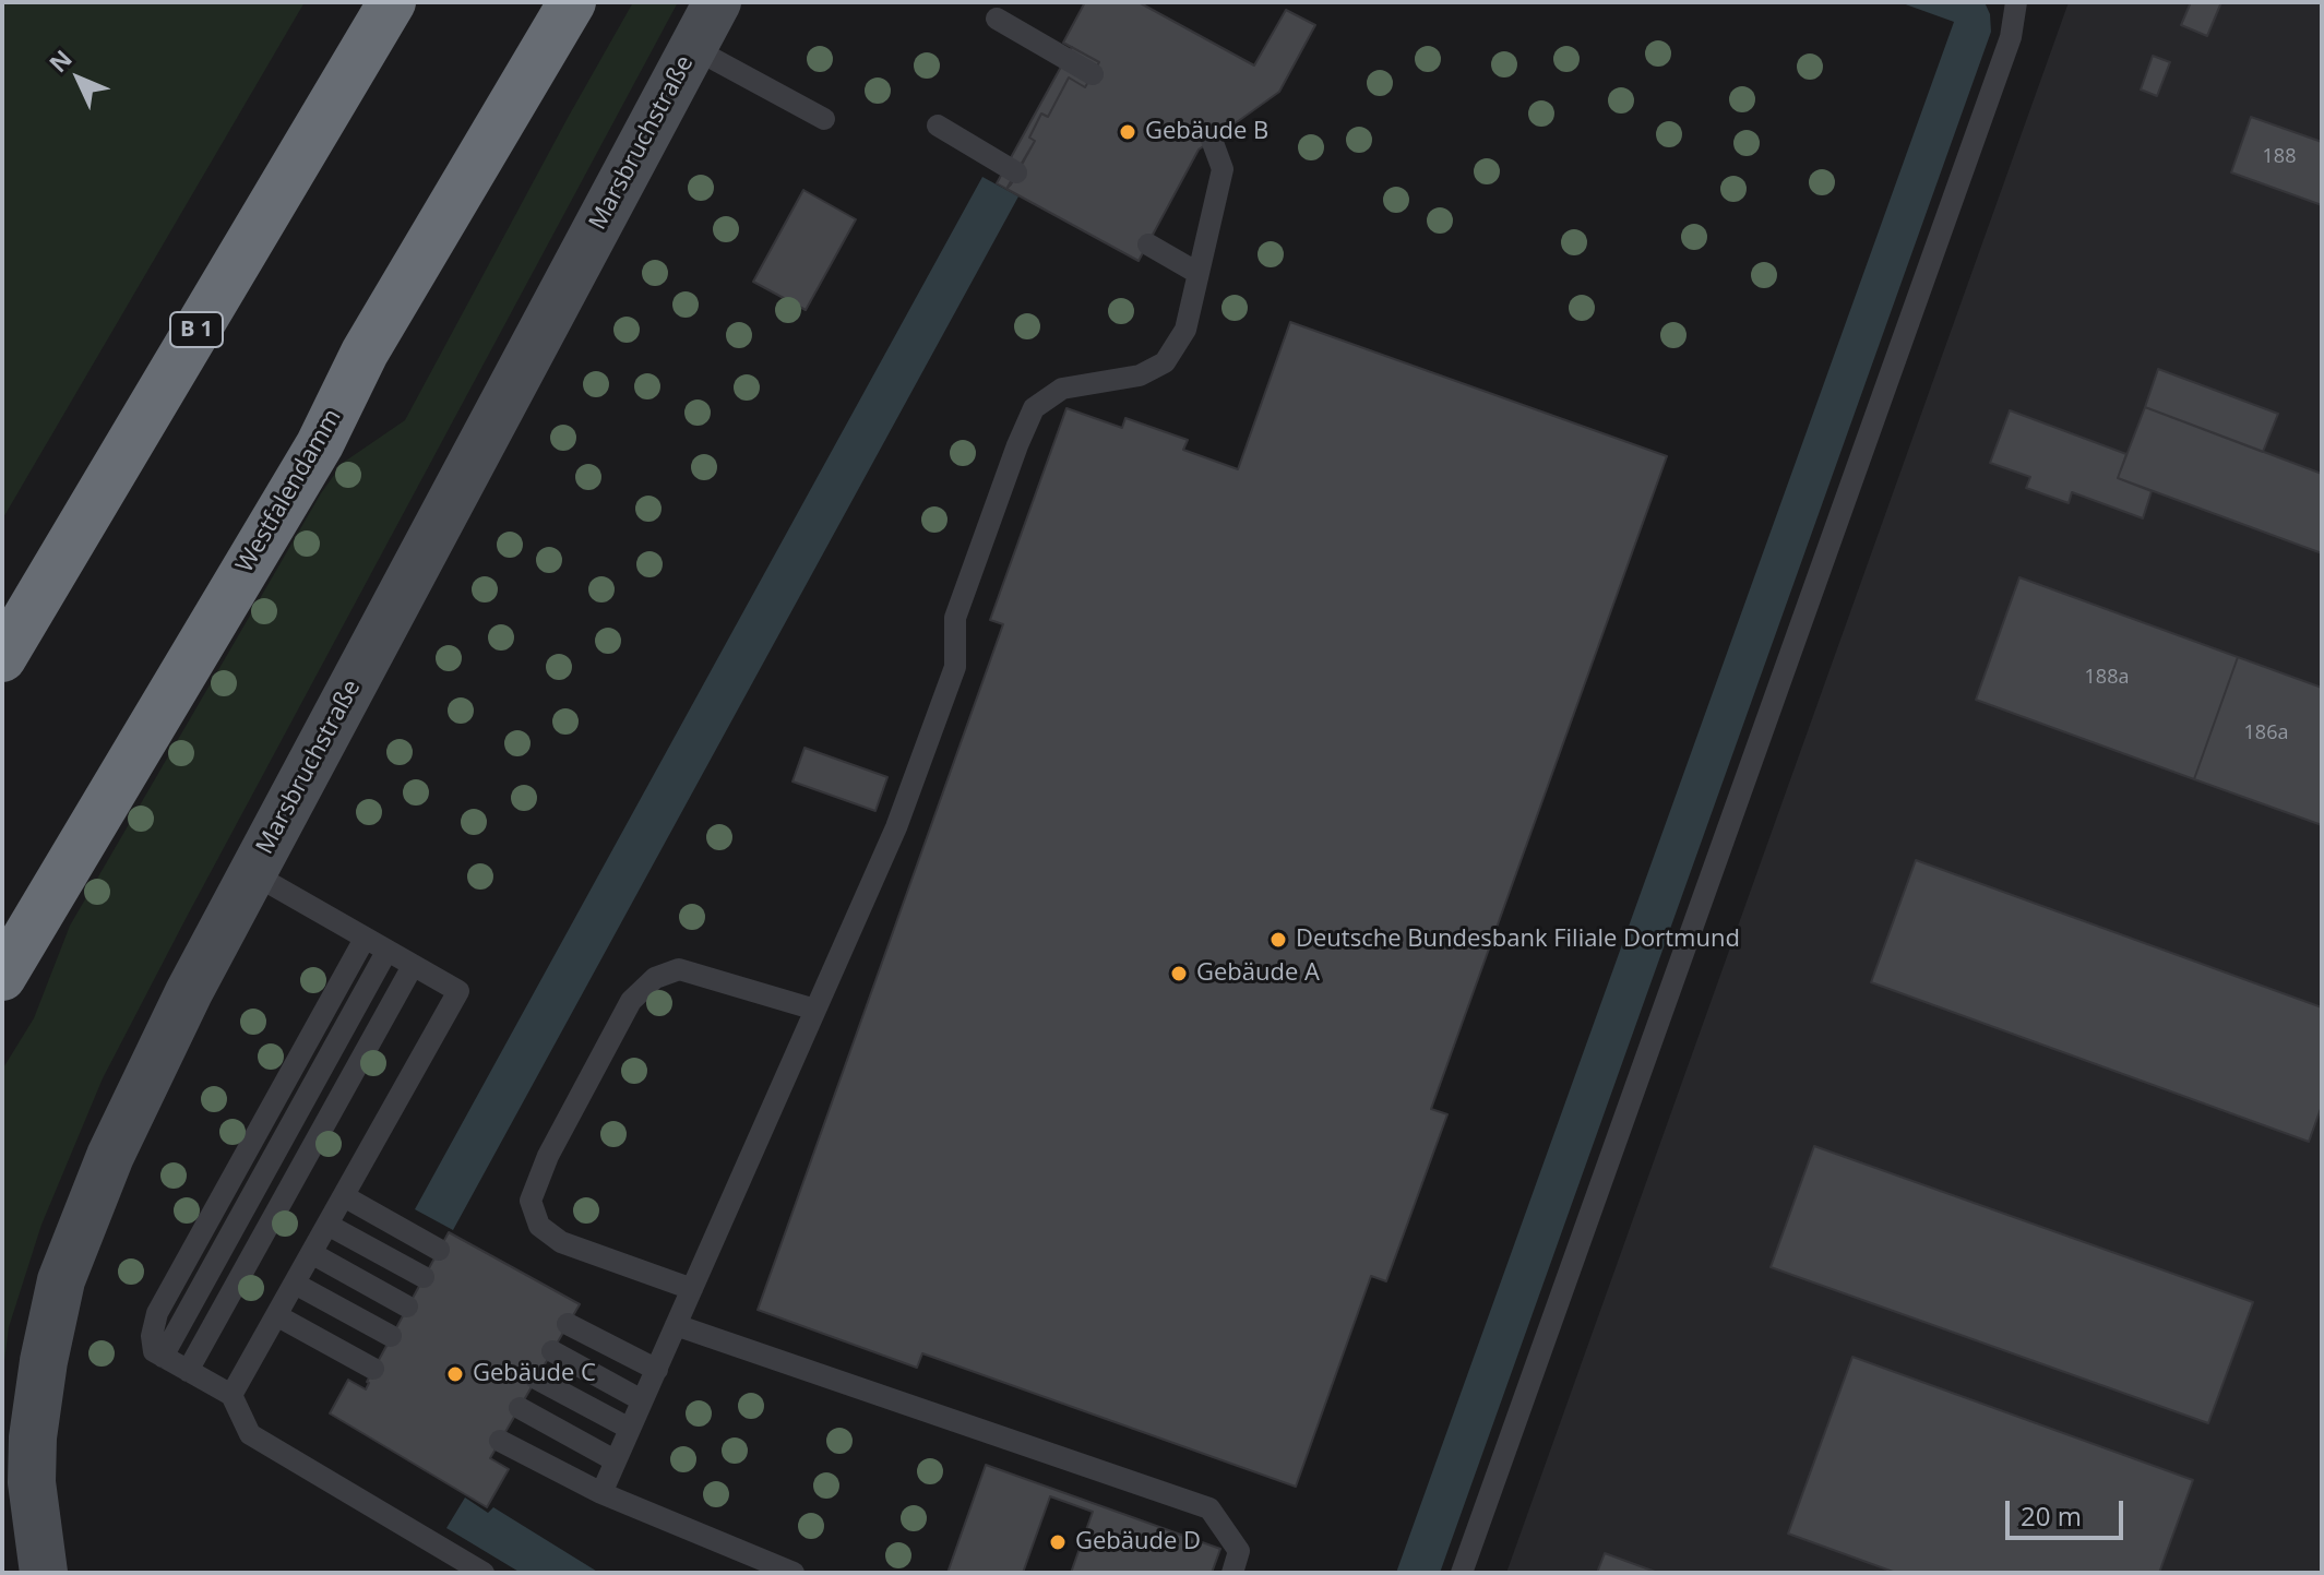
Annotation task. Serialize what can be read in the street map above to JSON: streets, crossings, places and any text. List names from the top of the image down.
{
  "streets": {
    "highway": ["B 1", "Westfalendamm"],
    "street": ["Marsbruchstraße"]
  },
  "places": [
    "Gebäude B",
    "Deutsche Bundesbank Filiale Dortmund",
    "Gebäude A",
    "Gebäude C",
    "Gebäude D"
  ],
  "house_numbers": ["188", "188a", "186a"],
  "scale_bar": "20 m",
  "north": "top left"
}
